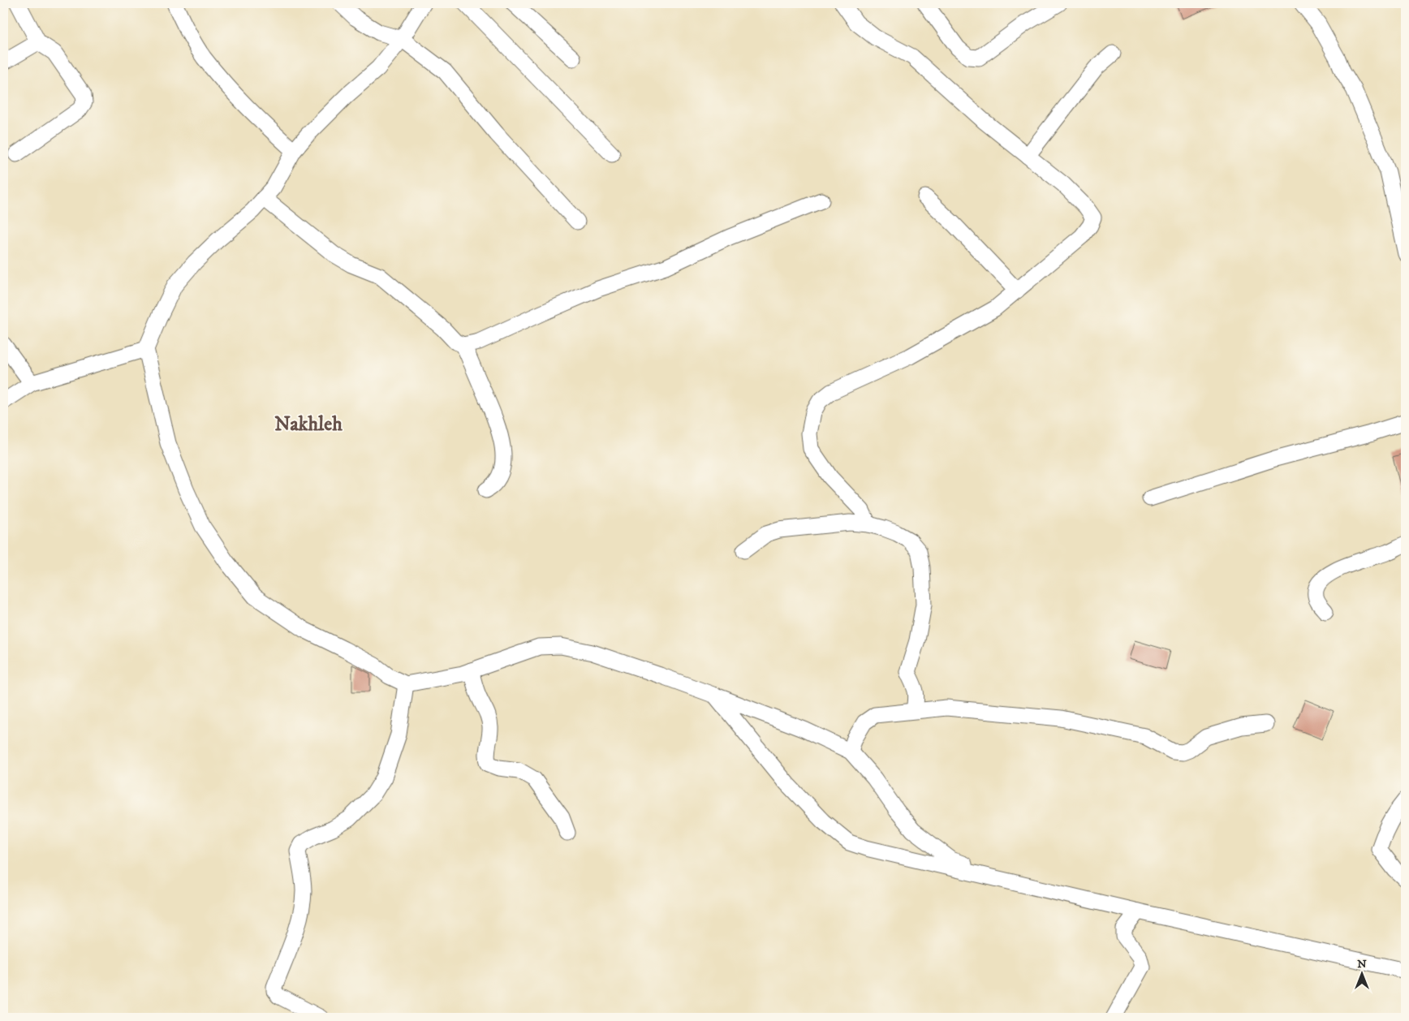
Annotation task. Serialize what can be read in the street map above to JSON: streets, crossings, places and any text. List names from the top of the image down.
{
  "districts": ["Nakhleh"],
  "north": "top"
}
